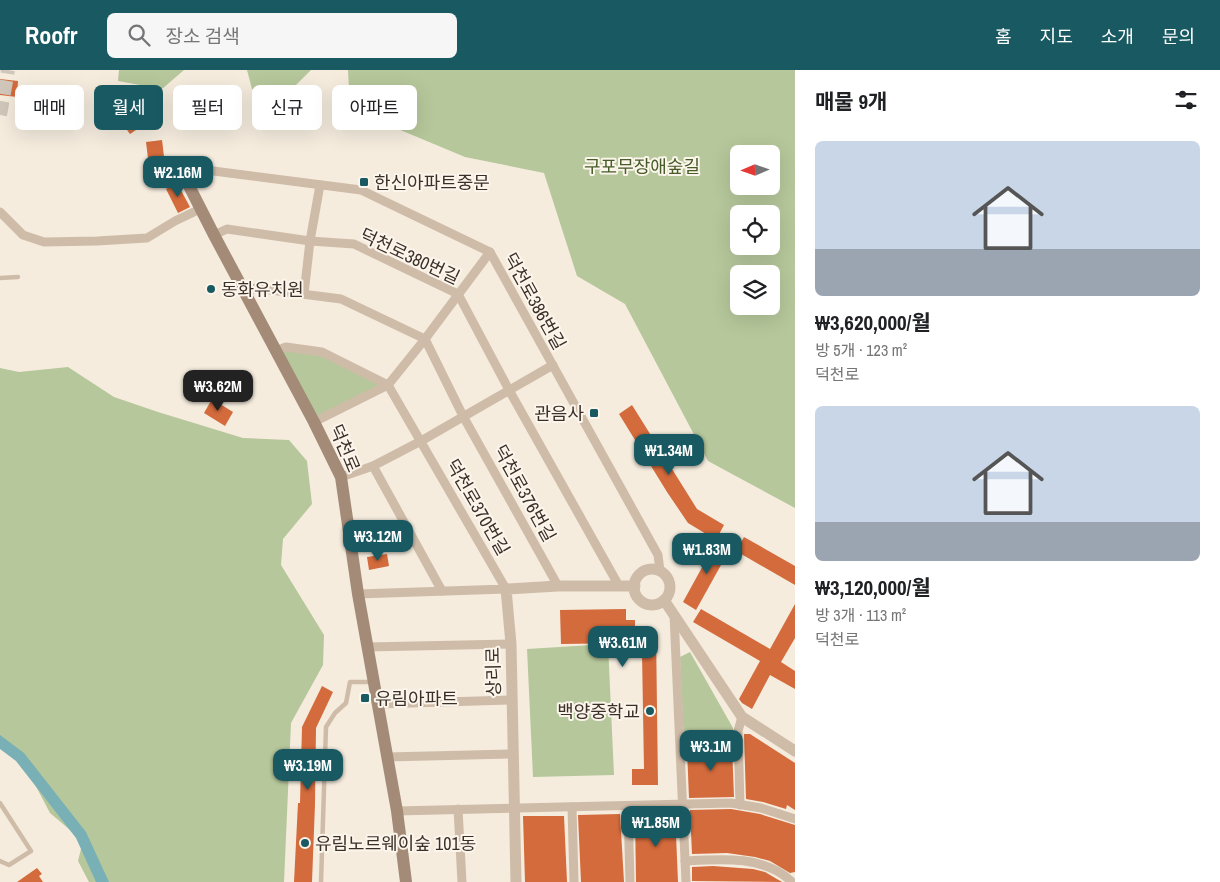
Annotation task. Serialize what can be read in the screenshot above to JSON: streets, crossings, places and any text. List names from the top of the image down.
{
  "streets": {
    "main road": ["덕천로"],
    "street": [
      "덕천로380번길",
      "덕천로386번길",
      "덕천로376번길",
      "덕천로370번길",
      "상리로"
    ]
  },
  "crossings": [
    ["덕천로380번길", "덕천로"],
    ["덕천로386번길", "덕천로"],
    ["덕천로370번길", "상리로"]
  ],
  "parks": ["구포무장애숲길"],
  "places": {
    "transit": ["한신아파트중문", "관음사", "유림아파트"],
    "other": ["동화유치원", "백양중학교", "유림노르웨이숲 101동"]
  },
  "north": "left",
  "page": {
    "header": "Roofr",
    "search": "장소 검색",
    "nav": [
      "홈",
      "지도",
      "소개",
      "문의"
    ],
    "heading": "매물 9개",
    "chip": [
      "매매",
      "월세",
      "필터",
      "신규",
      "아파트"
    ],
    "list": [
      {
        "name": "₩3,620,000/월",
        "note": "방 5개 · 123 m² · 덕천로"
      },
      {
        "name": "₩3,120,000/월",
        "note": "방 3개 · 113 m² · 덕천로"
      }
    ],
    "price": [
      "₩2.16M",
      "₩3.62M",
      "₩1.34M",
      "₩3.12M",
      "₩1.83M",
      "₩3.61M",
      "₩3.1M",
      "₩3.19M",
      "₩1.85M"
    ]
  }
}
